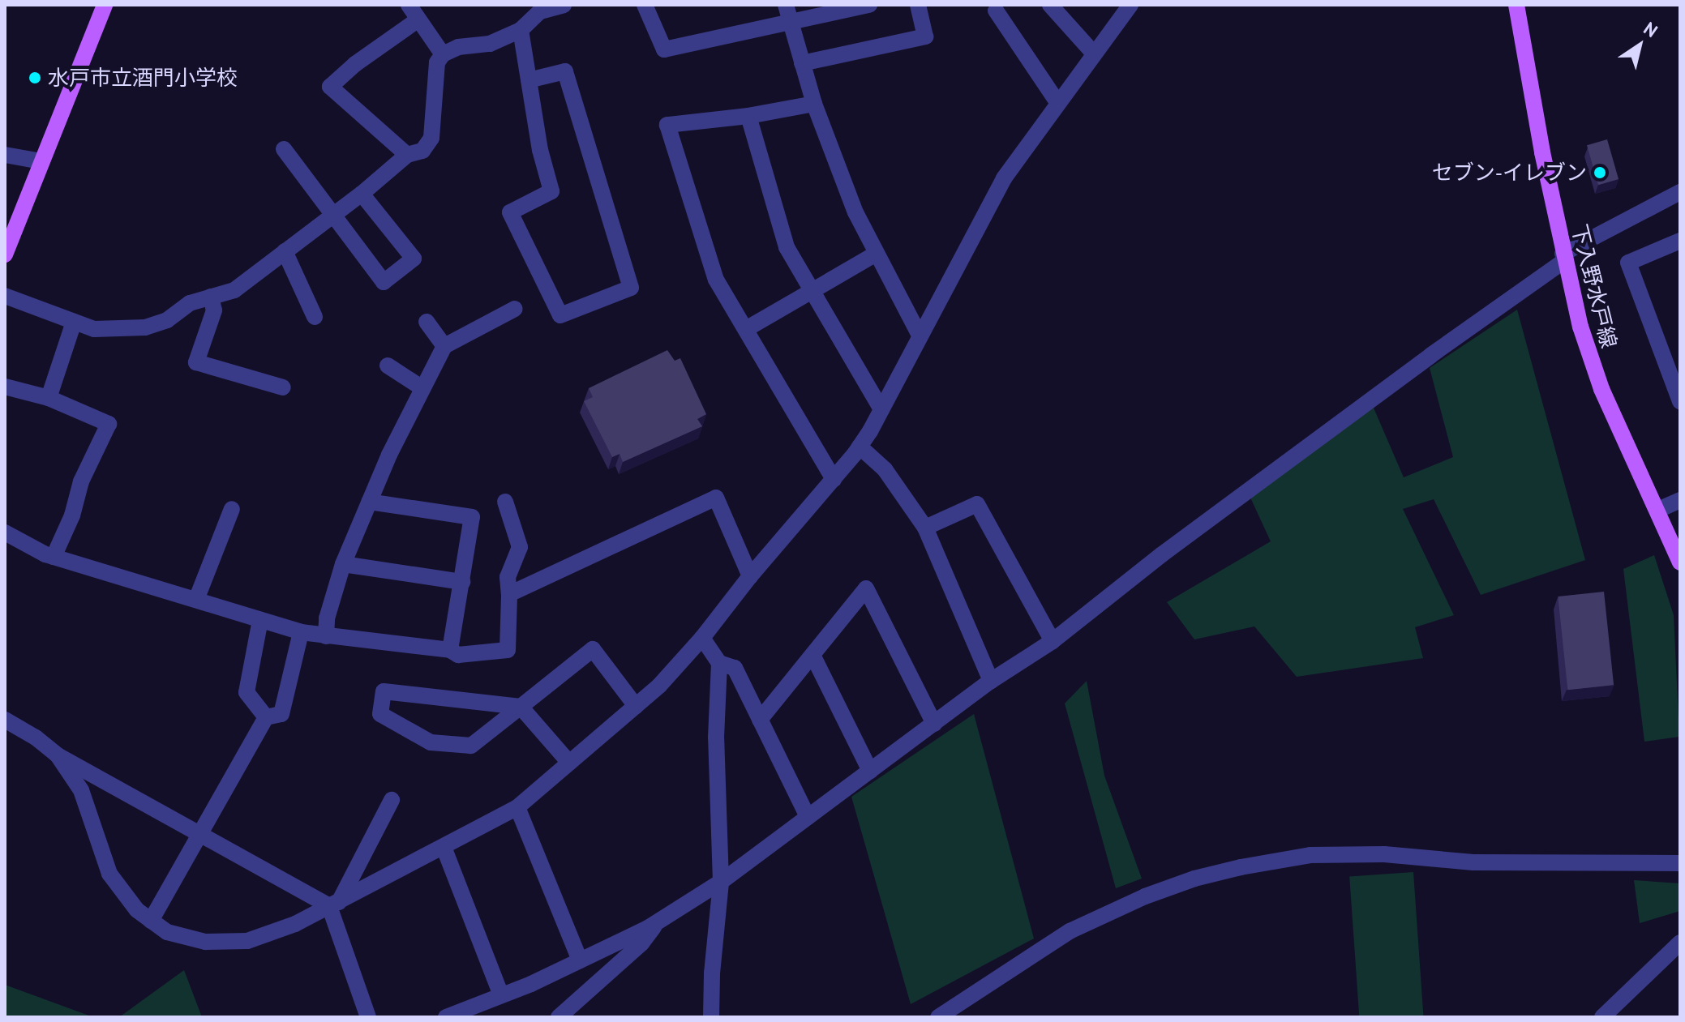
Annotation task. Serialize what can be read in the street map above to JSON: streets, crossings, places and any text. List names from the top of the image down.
{
  "streets": {
    "main road": ["下入野水戸線"]
  },
  "places": ["水戸市立酒門小学校", "セブン-イレブン"],
  "north": "top right"
}
